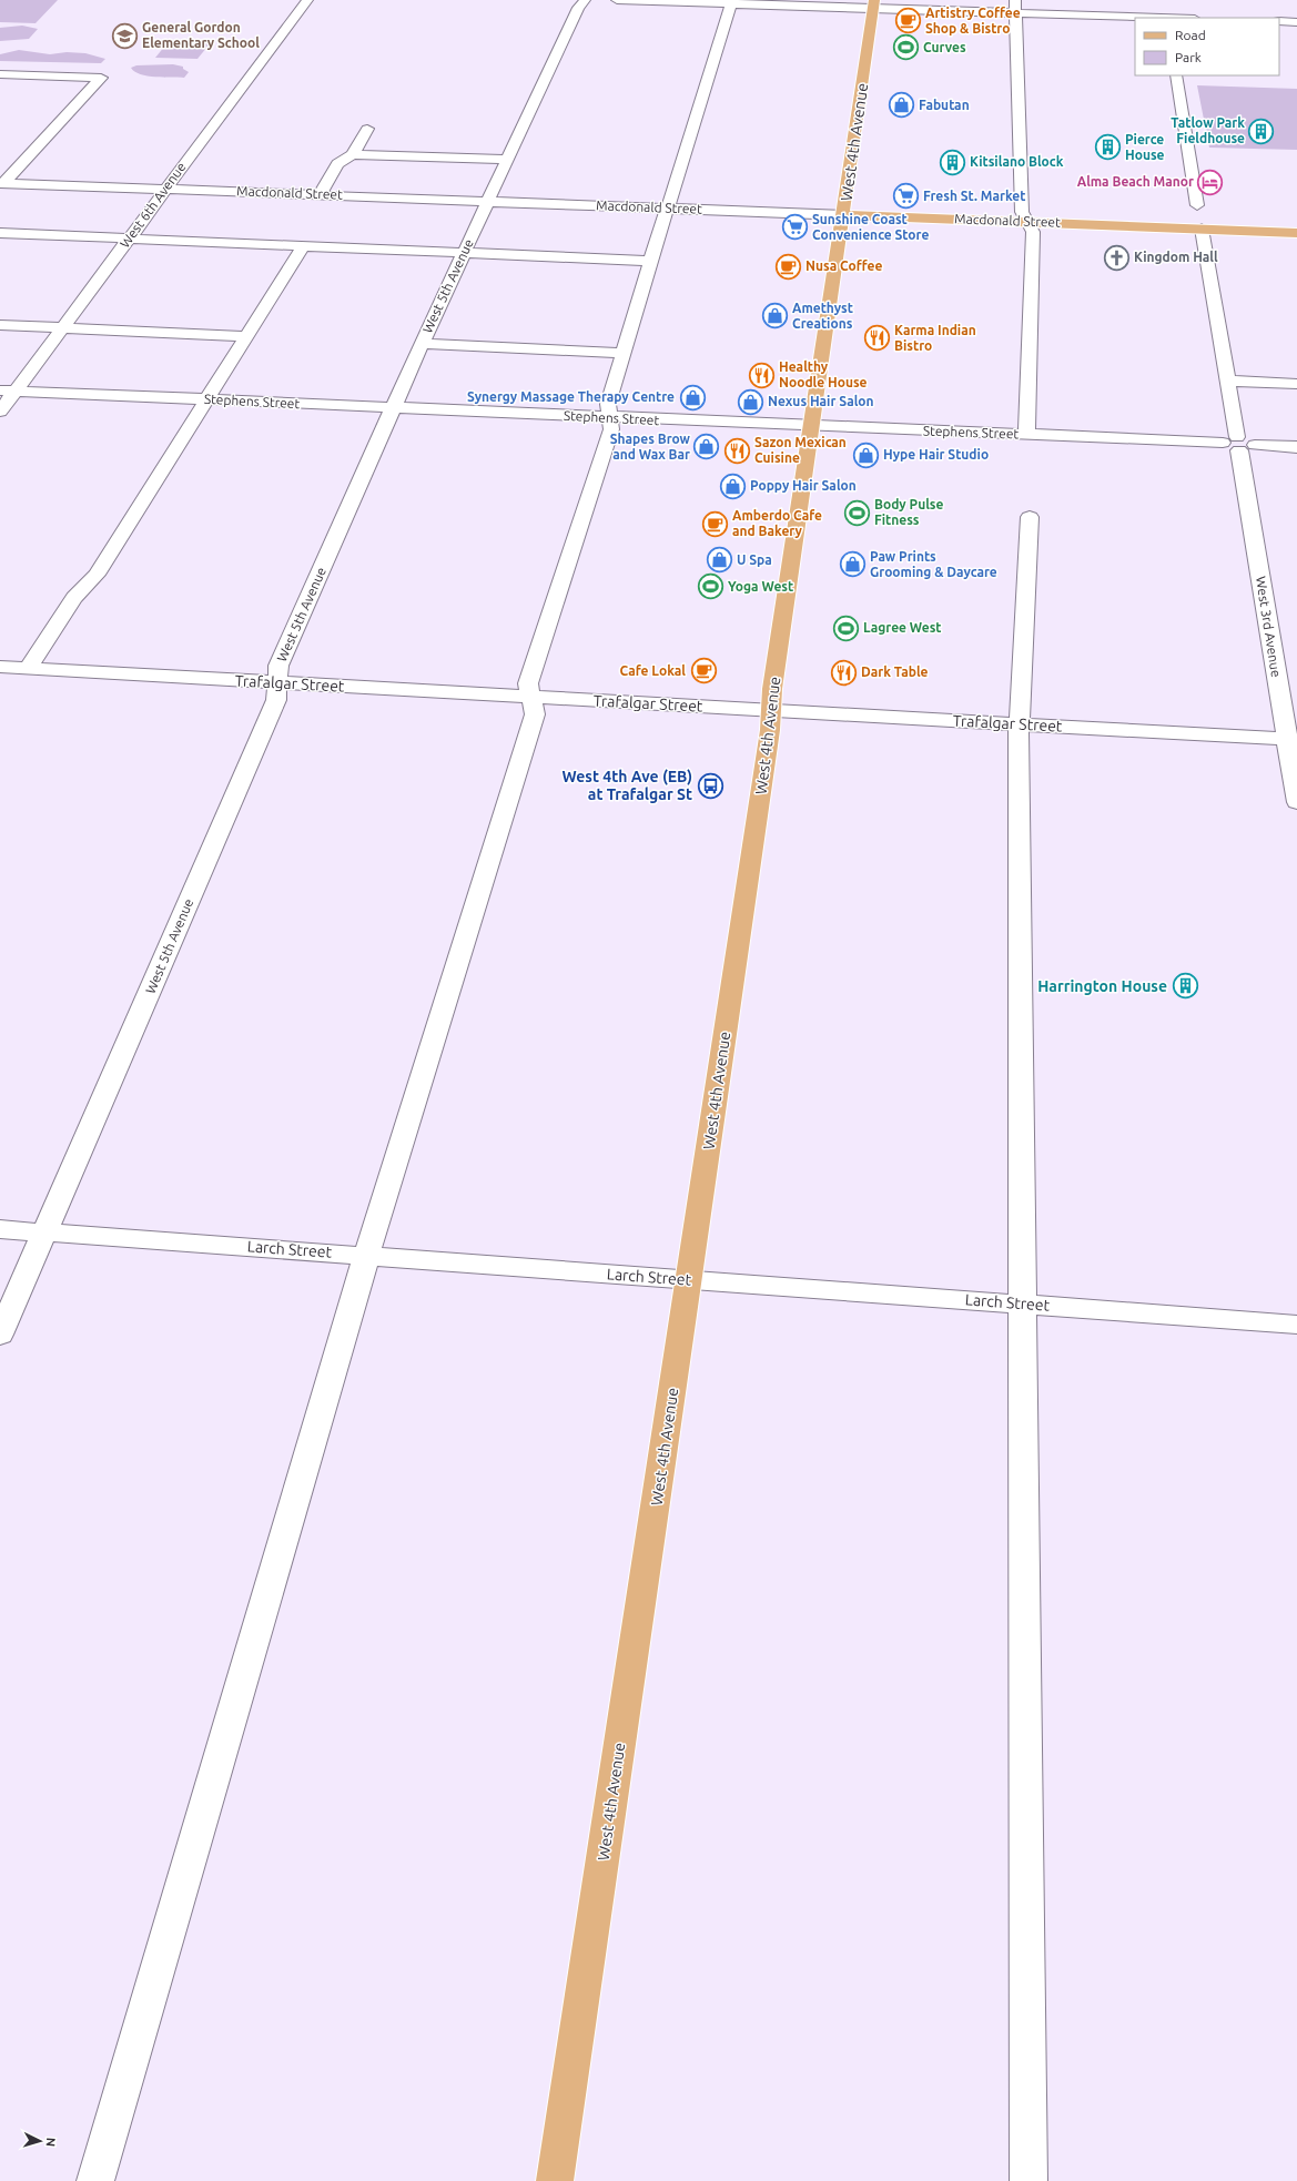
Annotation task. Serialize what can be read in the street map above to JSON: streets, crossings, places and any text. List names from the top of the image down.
{
  "streets": {
    "main road": ["West 4th Avenue", "Macdonald Street"],
    "street": [
      "West 6th Avenue",
      "West 5th Avenue",
      "Stephens Street",
      "West 3rd Avenue",
      "Trafalgar Street",
      "Larch Street"
    ]
  },
  "crossings": [
    ["West 4th Avenue", "Macdonald Street"],
    ["West 4th Avenue", "Stephens Street"],
    ["West 4th Avenue", "Trafalgar Street"],
    ["West 4th Avenue", "Larch Street"],
    ["Macdonald Street", "West 6th Avenue"],
    ["Macdonald Street", "West 5th Avenue"],
    ["Macdonald Street", "West 3rd Avenue"],
    ["West 6th Avenue", "Stephens Street"],
    ["West 5th Avenue", "Stephens Street"],
    ["West 5th Avenue", "Trafalgar Street"],
    ["West 5th Avenue", "Larch Street"],
    ["Stephens Street", "West 3rd Avenue"],
    ["West 3rd Avenue", "Trafalgar Street"]
  ],
  "places": {
    "cafe": [
      "Artistry Coffee Shop & Bistro",
      "Nusa Coffee",
      "Amberdo Cafe and Bakery",
      "Cafe Lokal"
    ],
    "school or university": ["General Gordon Elementary School"],
    "sports": [
      "Curves",
      "Body Pulse Fitness",
      "Yoga West",
      "Lagree West"
    ],
    "shop": [
      "Fabutan",
      "Amethyst Creations",
      "Synergy Massage Therapy Centre",
      "Nexus Hair Salon",
      "Shapes Brow and Wax Bar",
      "Hype Hair Studio",
      "Poppy Hair Salon",
      "U Spa",
      "Paw Prints Grooming & Daycare"
    ],
    "building": [
      "Tatlow Park Fieldhouse",
      "Pierce House",
      "Kitsilano Block",
      "Harrington House"
    ],
    "hotel": ["Alma Beach Manor"],
    "supermarket": ["Fresh St. Market", "Sunshine Coast Convenience Store"],
    "church": ["Kingdom Hall"],
    "restaurant": [
      "Karma Indian Bistro",
      "Healthy Noodle House",
      "Sazon Mexican Cuisine",
      "Dark Table"
    ],
    "bus stop": ["West 4th Ave (EB) at Trafalgar St"]
  },
  "legend": ["Road", "Park"],
  "north": "right"
}
